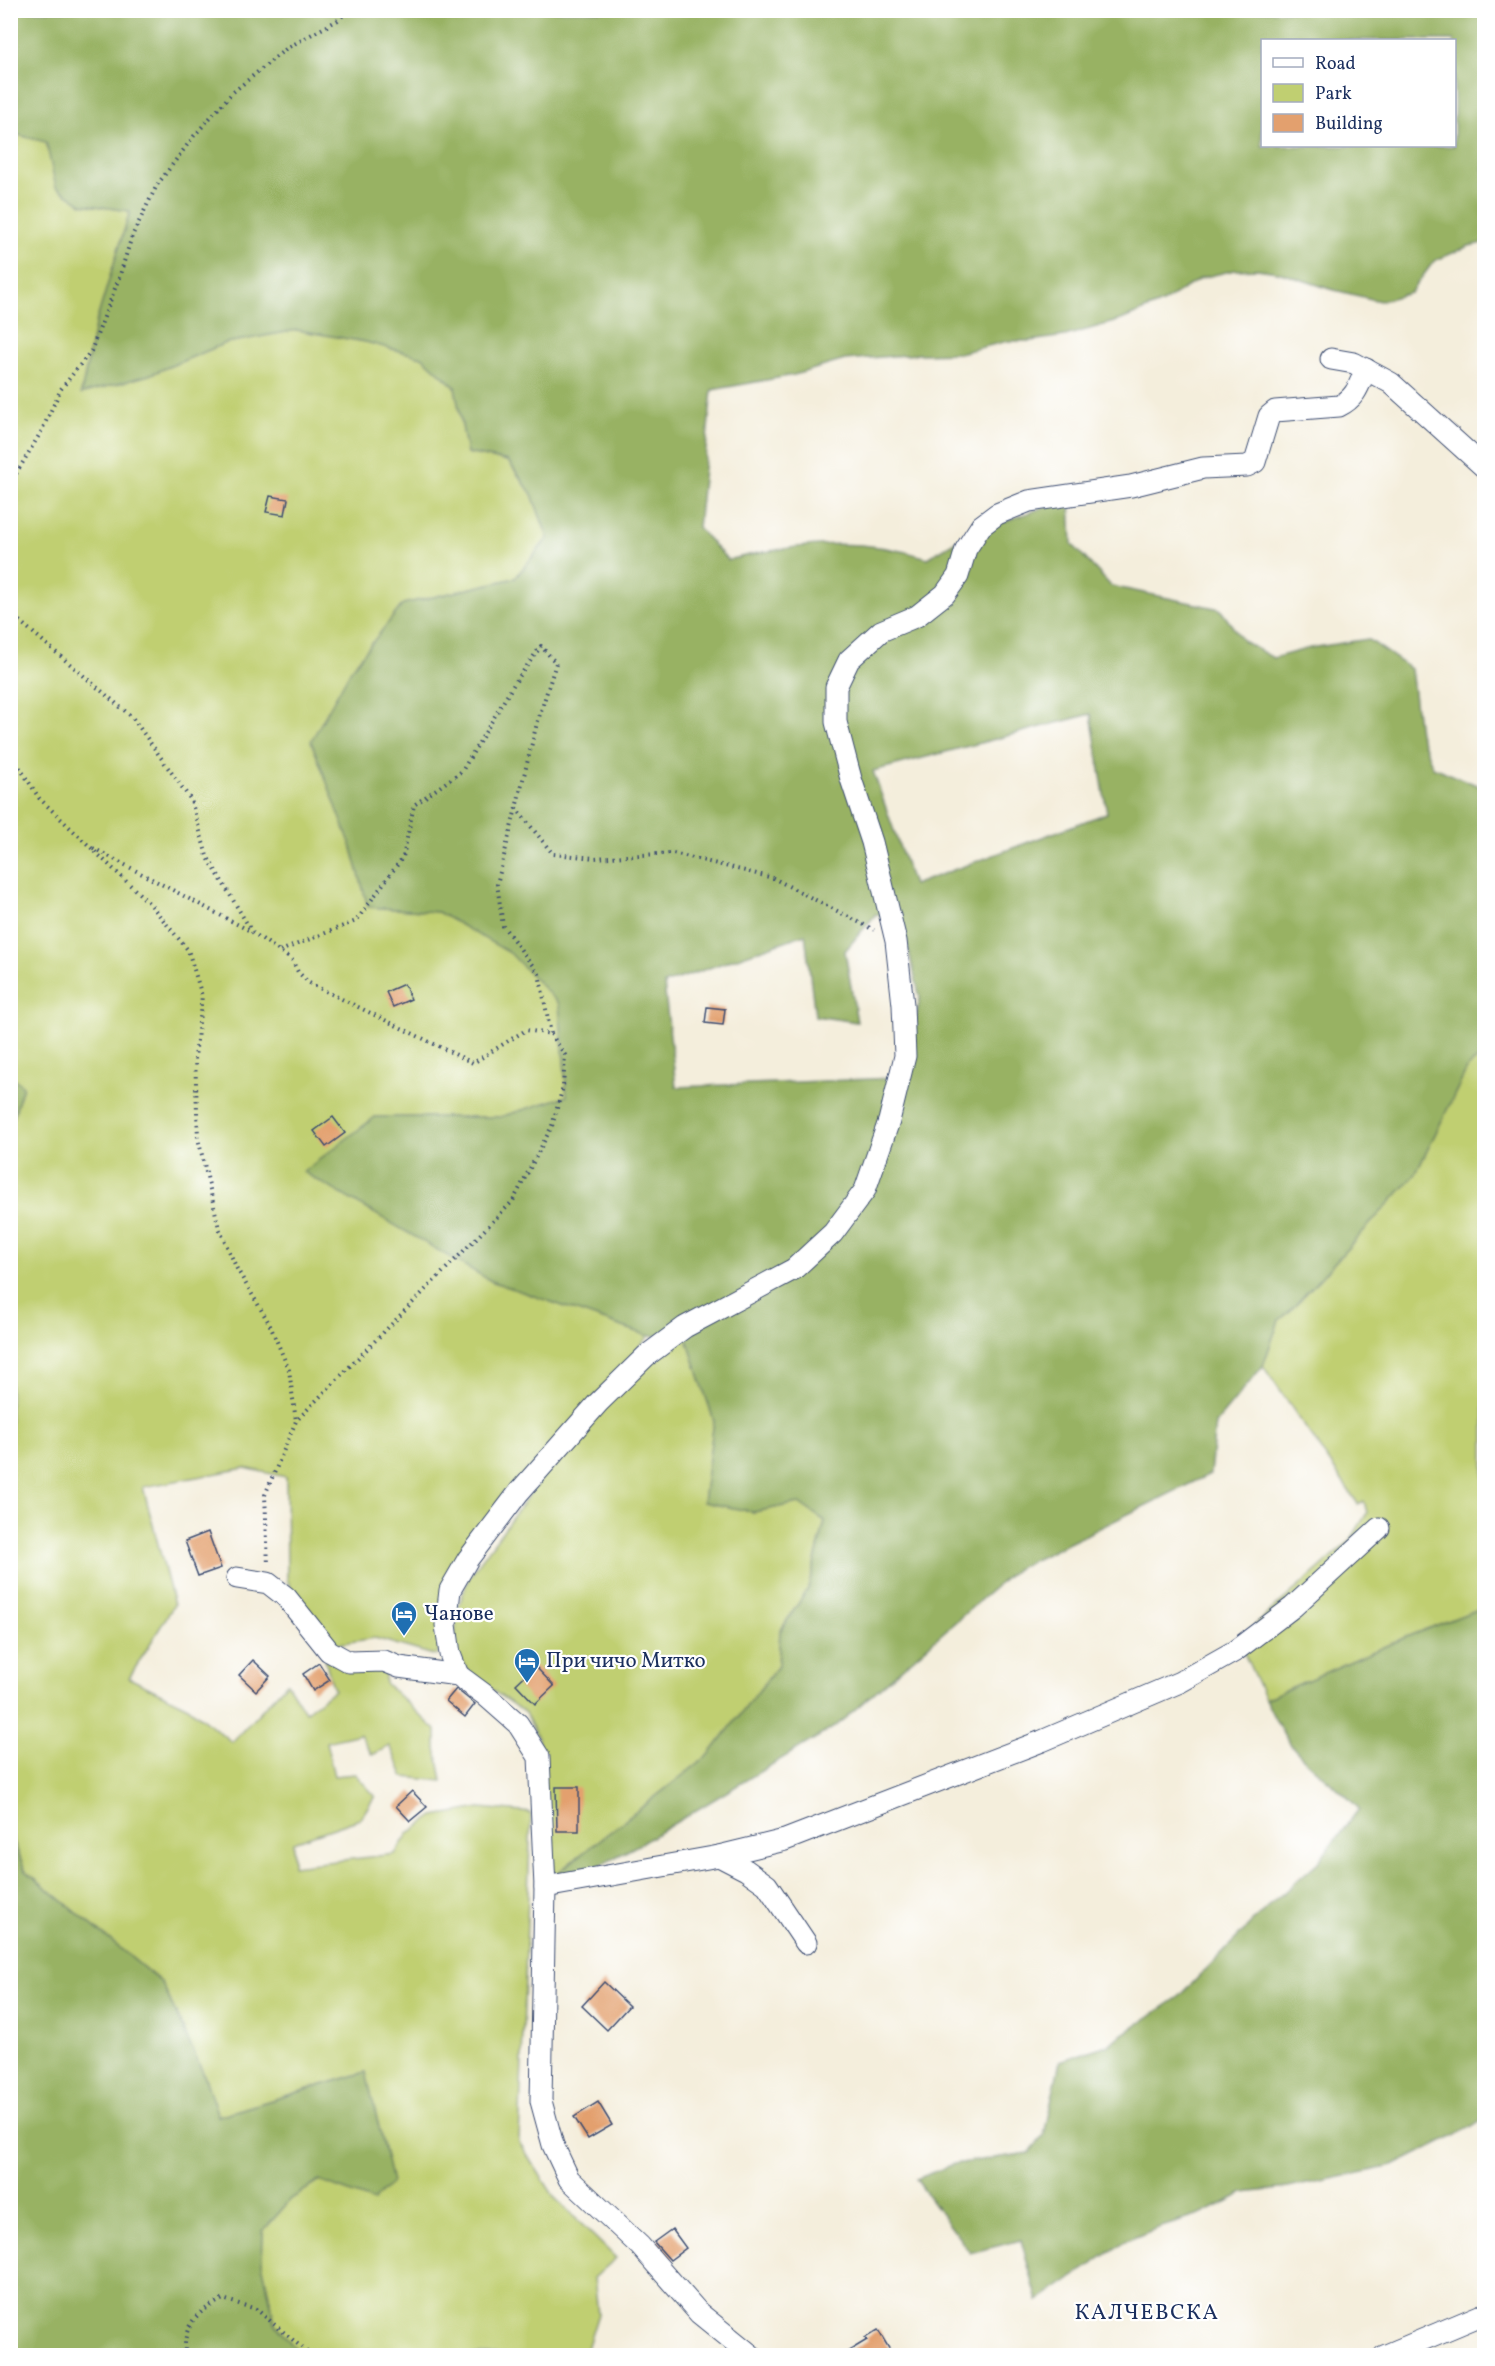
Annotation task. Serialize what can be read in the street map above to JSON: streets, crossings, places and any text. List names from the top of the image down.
{
  "districts": ["КАЛЧЕВСКА"],
  "places": {
    "hotel": ["Чанове", "При чичо Митко"]
  },
  "legend": ["Road", "Park", "Building"]
}
